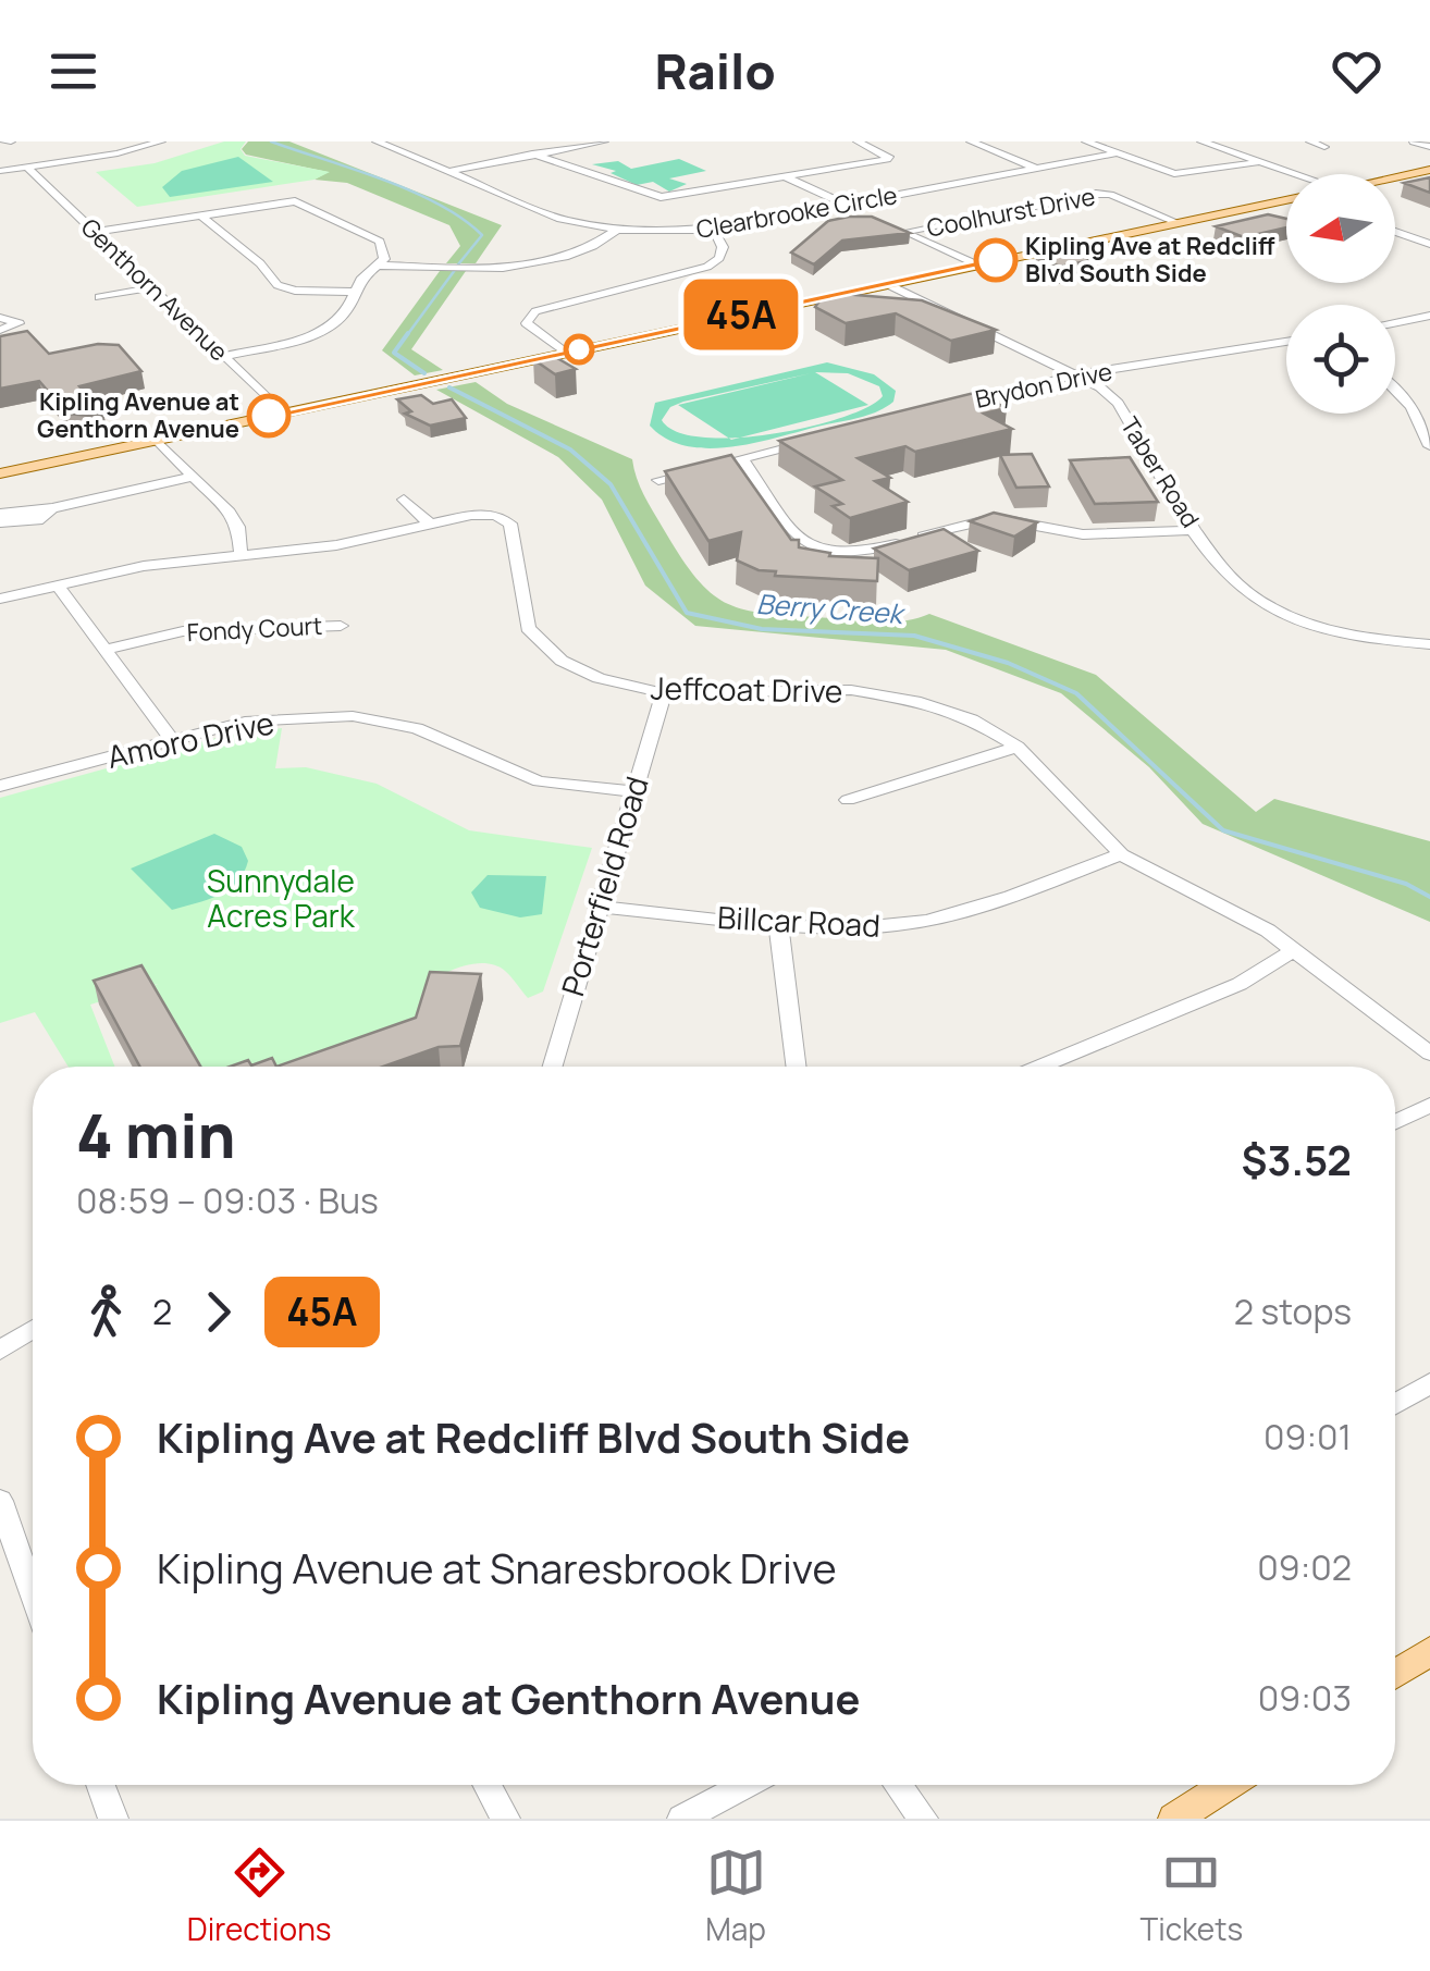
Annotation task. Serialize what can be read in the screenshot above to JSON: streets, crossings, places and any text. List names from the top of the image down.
{
  "streets": {
    "street": [
      "Clearbrooke Circle",
      "Coolhurst Drive",
      "Genthorn Avenue",
      "Brydon Drive",
      "Taber Road",
      "Fondy Court",
      "Jeffcoat Drive",
      "Amoro Drive",
      "Porterfield Road",
      "Billcar Road"
    ]
  },
  "crossings": [
    ["Brydon Drive", "Taber Road"],
    ["Jeffcoat Drive", "Porterfield Road"],
    ["Jeffcoat Drive", "Billcar Road"],
    ["Amoro Drive", "Porterfield Road"],
    ["Porterfield Road", "Billcar Road"]
  ],
  "water": ["Berry Creek"],
  "parks": ["Sunnydale Acres Park"],
  "places": ["Kipling Ave at Redcliff Blvd South Side", "Kipling Avenue at Genthorn Avenue"],
  "lines": ["bus line 45A"],
  "north": "left",
  "page": {
    "header": "Railo",
    "on_map": "45A",
    "heading": ["4 min", "08:59 – 09:03 · Bus", "$3.52"],
    "legs": ["2", "45A", "2 stops"],
    "list": [
      {
        "name": "Kipling Ave at Redcliff Blvd South Side",
        "value": "09:01"
      },
      {
        "name": "Kipling Avenue at Snaresbrook Drive",
        "value": "09:02"
      },
      {
        "name": "Kipling Avenue at Genthorn Avenue",
        "value": "09:03"
      }
    ],
    "tabs": ["Directions", "Map", "Tickets"]
  }
}
